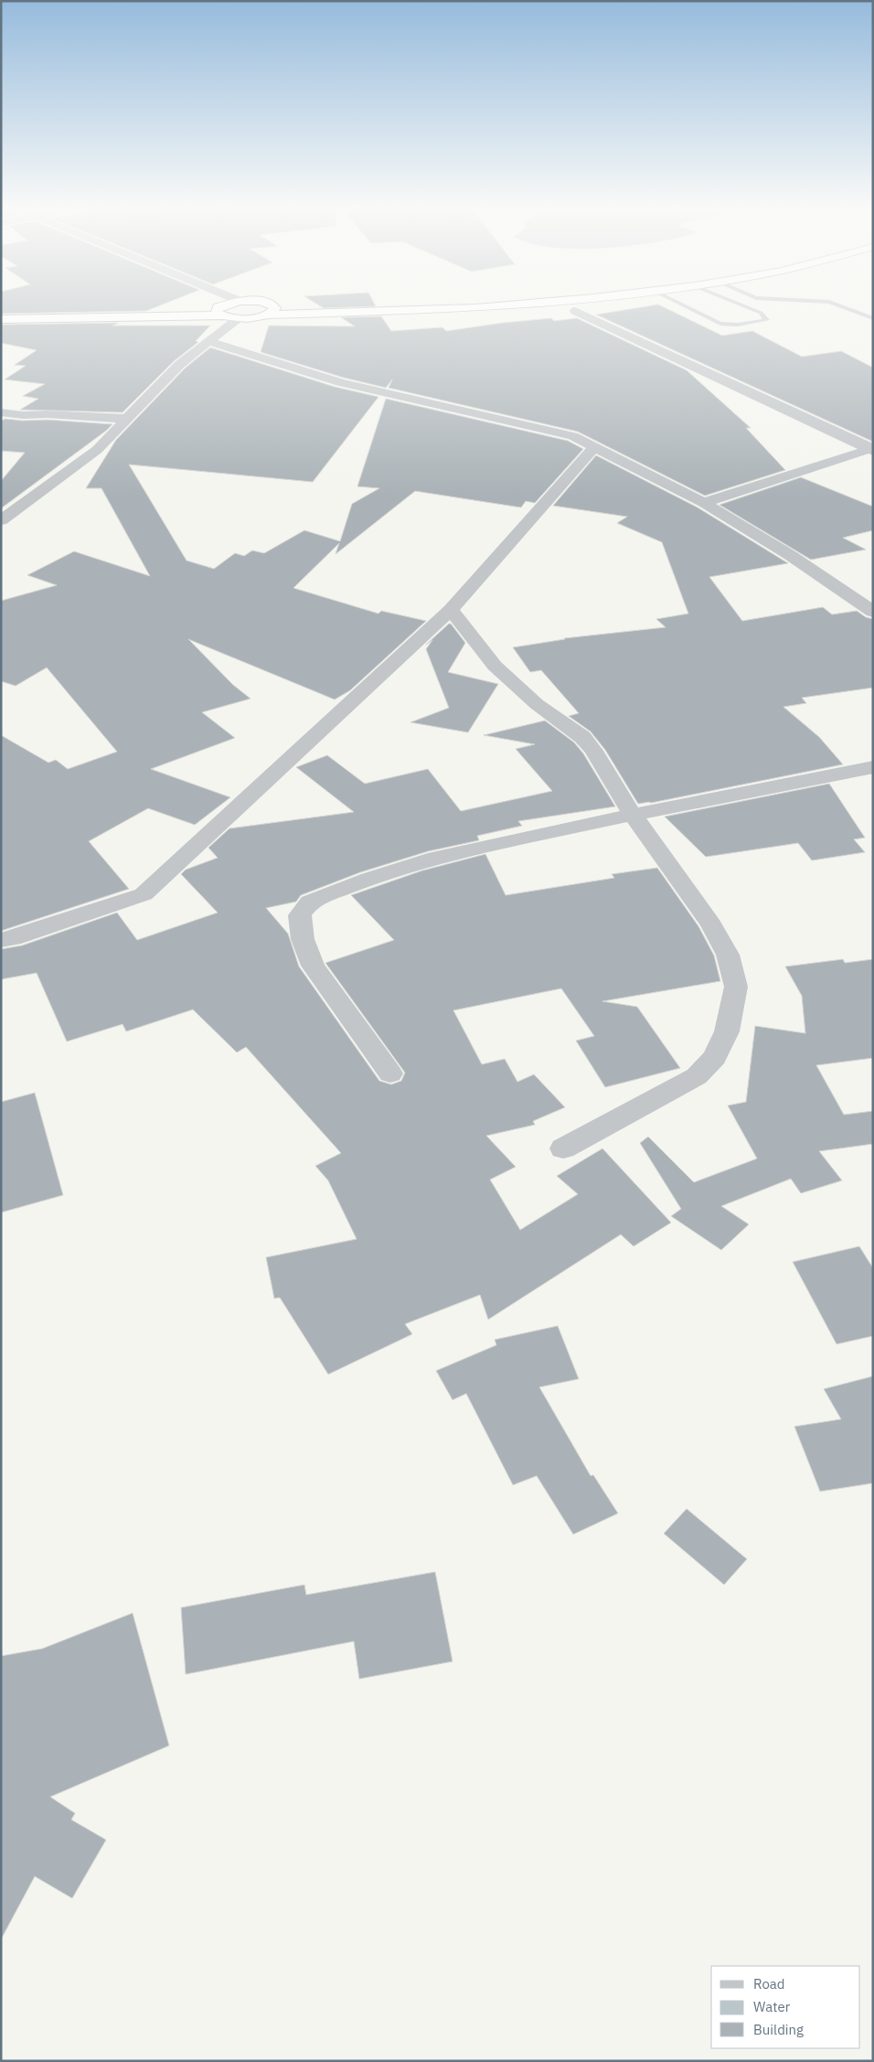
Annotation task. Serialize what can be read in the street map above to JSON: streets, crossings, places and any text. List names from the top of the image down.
{
  "legend": ["Road", "Water", "Building"]
}
